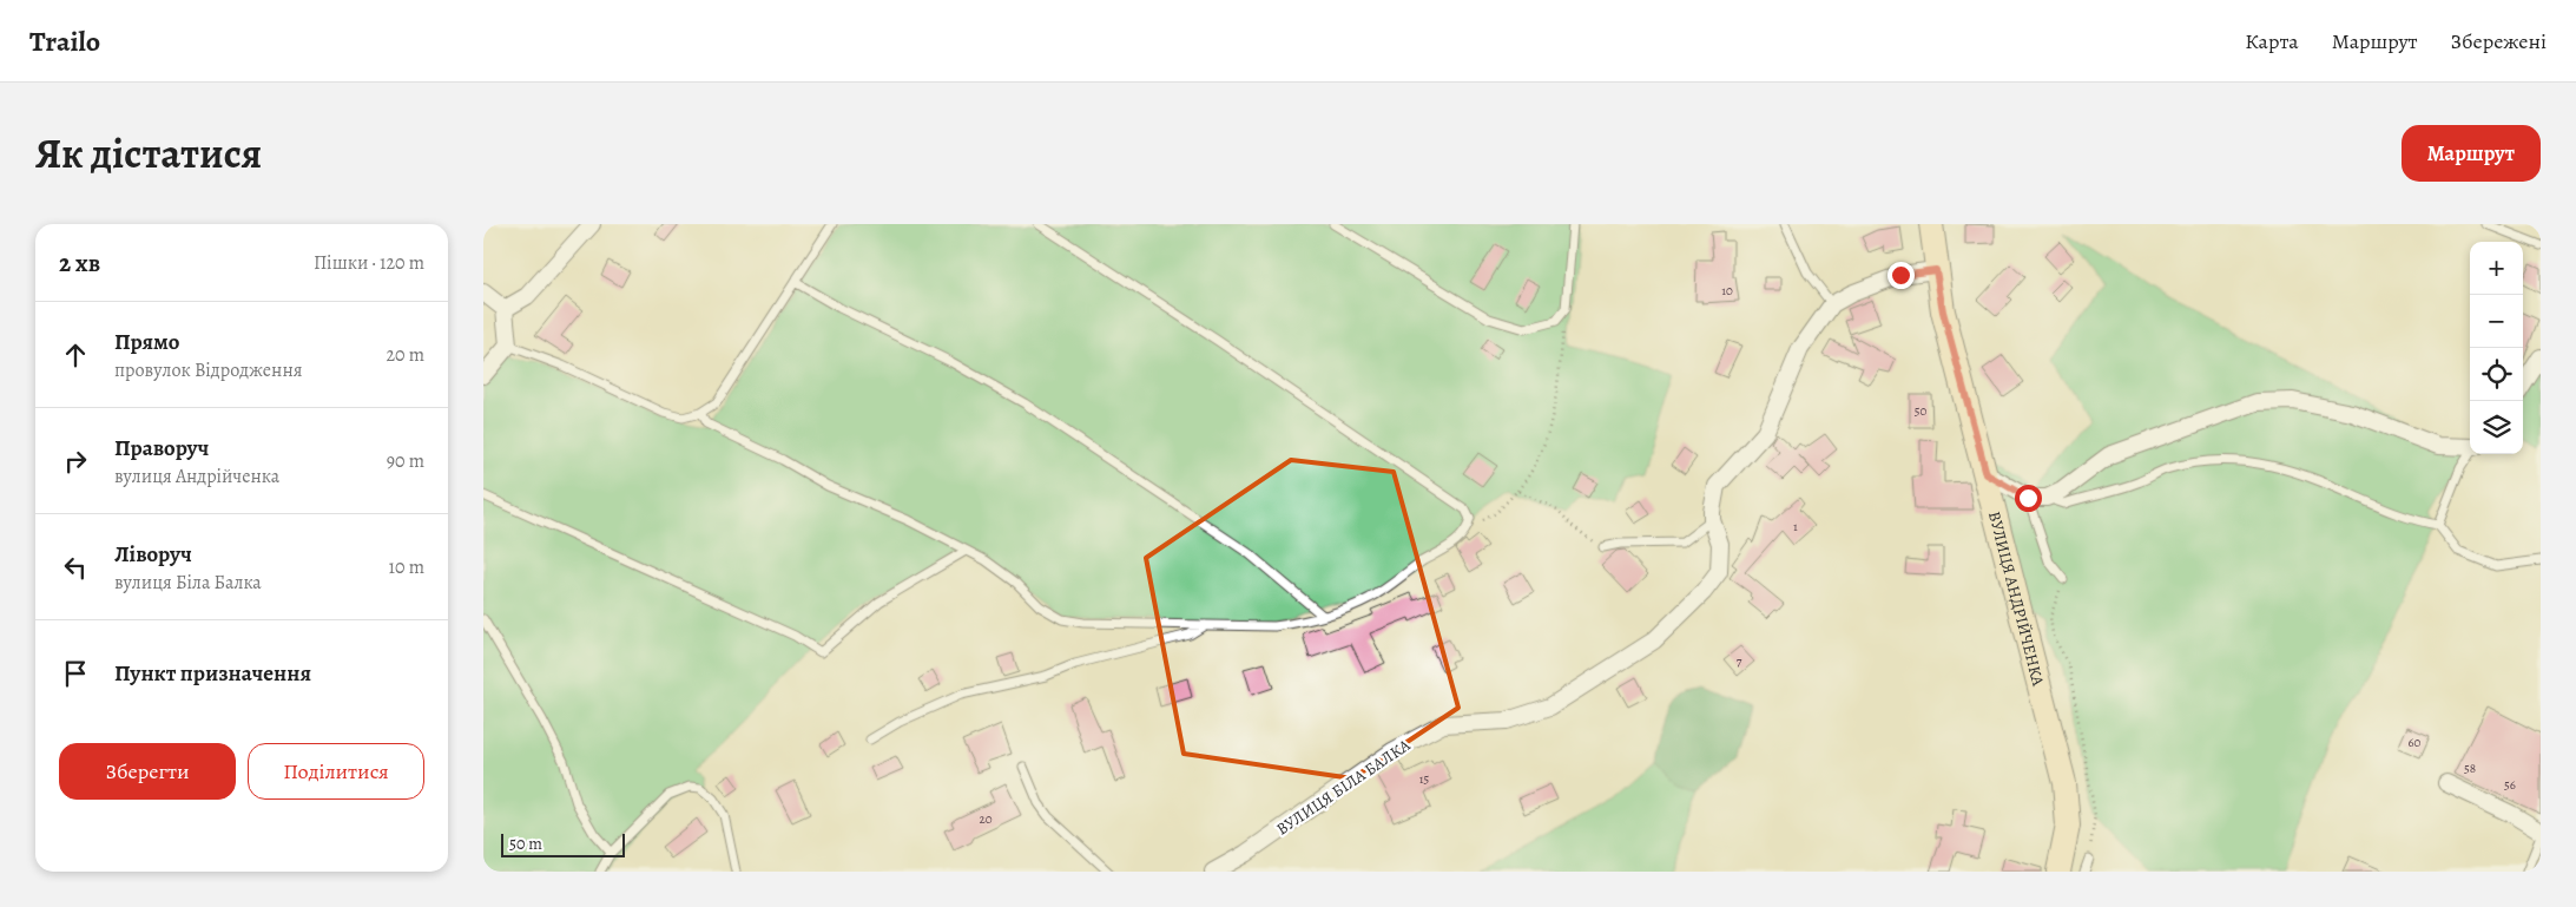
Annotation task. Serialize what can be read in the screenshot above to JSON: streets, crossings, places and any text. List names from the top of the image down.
{
  "streets": {
    "street": ["ВУЛИЦЯ АНДРІЙЧЕНКА", "ВУЛИЦЯ БІЛА БАЛКА"]
  },
  "crossings": [
    ["ВУЛИЦЯ АНДРІЙЧЕНКА", "ВУЛИЦЯ БІЛА БАЛКА"]
  ],
  "house_numbers": [
    "10",
    "50",
    "1",
    "7",
    "60",
    "58",
    "15",
    "56",
    "20"
  ],
  "scale_bar": "50 m",
  "page": {
    "header": "Trailo",
    "nav": ["Карта", "Маршрут", "Збережені"],
    "title": "Як дістатися",
    "buttons": [
      "Маршрут",
      ["Зберегти", "Поділитися"]
    ],
    "heading": ["2 хв", "Пішки · 120 m"],
    "map_buttons": ["+", "−"],
    "list": [
      ["Прямо", "провулок Відродження", "20 m"],
      ["Праворуч", "вулиця Андрійченка", "90 m"],
      ["Ліворуч", "вулиця Біла Балка", "10 m"],
      "Пункт призначення"
    ],
    "scale": "50 m"
  }
}
